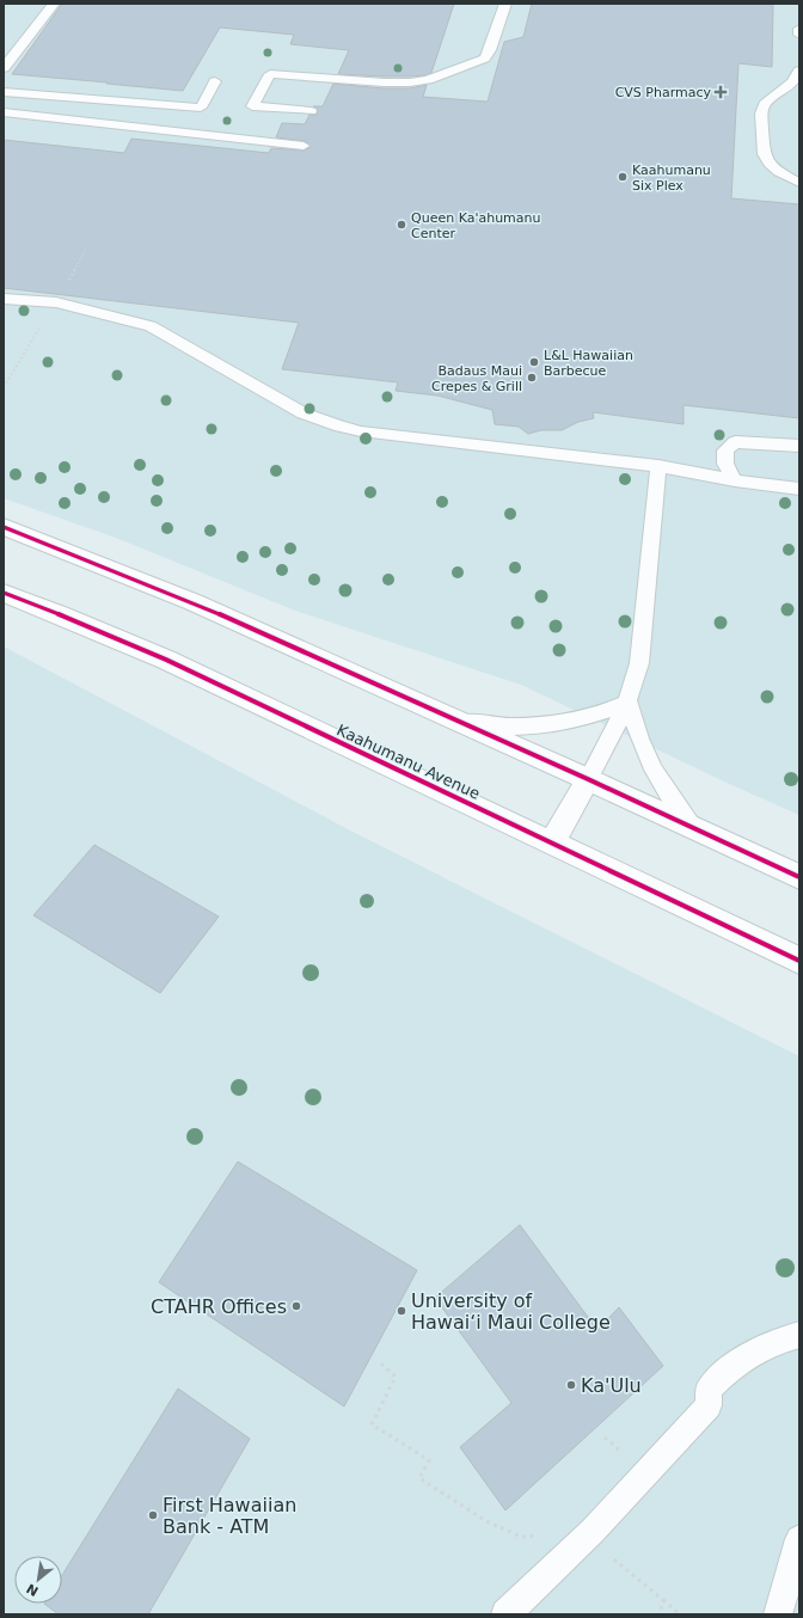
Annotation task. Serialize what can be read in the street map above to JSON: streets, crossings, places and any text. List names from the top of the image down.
{
  "streets": {
    "main road": ["Kaahumanu Avenue"]
  },
  "places": {
    "health": ["CVS Pharmacy"],
    "other": [
      "Kaahumanu Six Plex",
      "Queen Ka'ahumanu Center",
      "L&L Hawaiian Barbecue",
      "Badaus Maui Crepes & Grill",
      "CTAHR Offices",
      "University of Hawai‘i Maui College",
      "Ka'Ulu",
      "First Hawaiian Bank - ATM"
    ]
  },
  "north": "bottom left"
}
